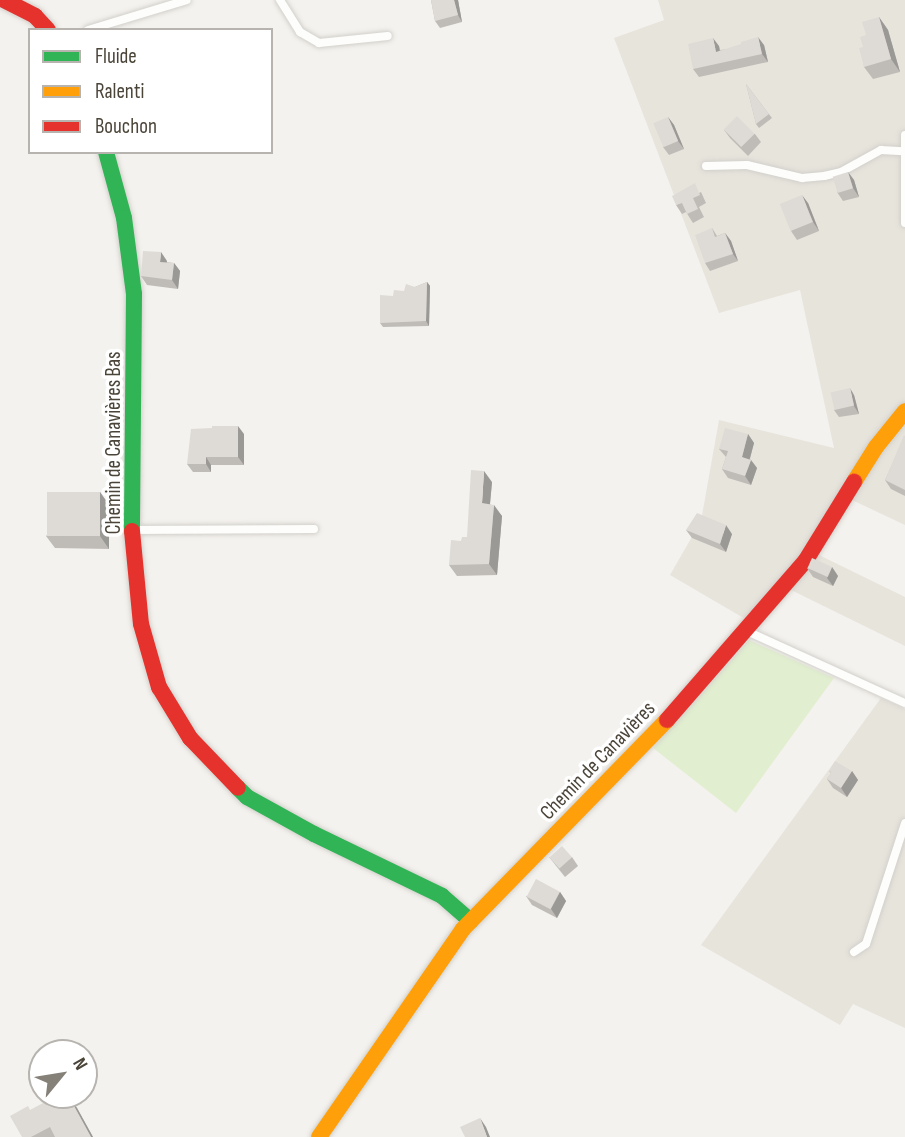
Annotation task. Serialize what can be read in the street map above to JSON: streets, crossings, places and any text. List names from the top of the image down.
{
  "streets": {
    "street": ["Chemin de Canavières Bas", "Chemin de Canavières"]
  },
  "crossings": [
    ["Chemin de Canavières Bas", "Chemin de Canavières"]
  ],
  "legend": ["Fluide", "Ralenti", "Bouchon"],
  "north": "top right"
}
